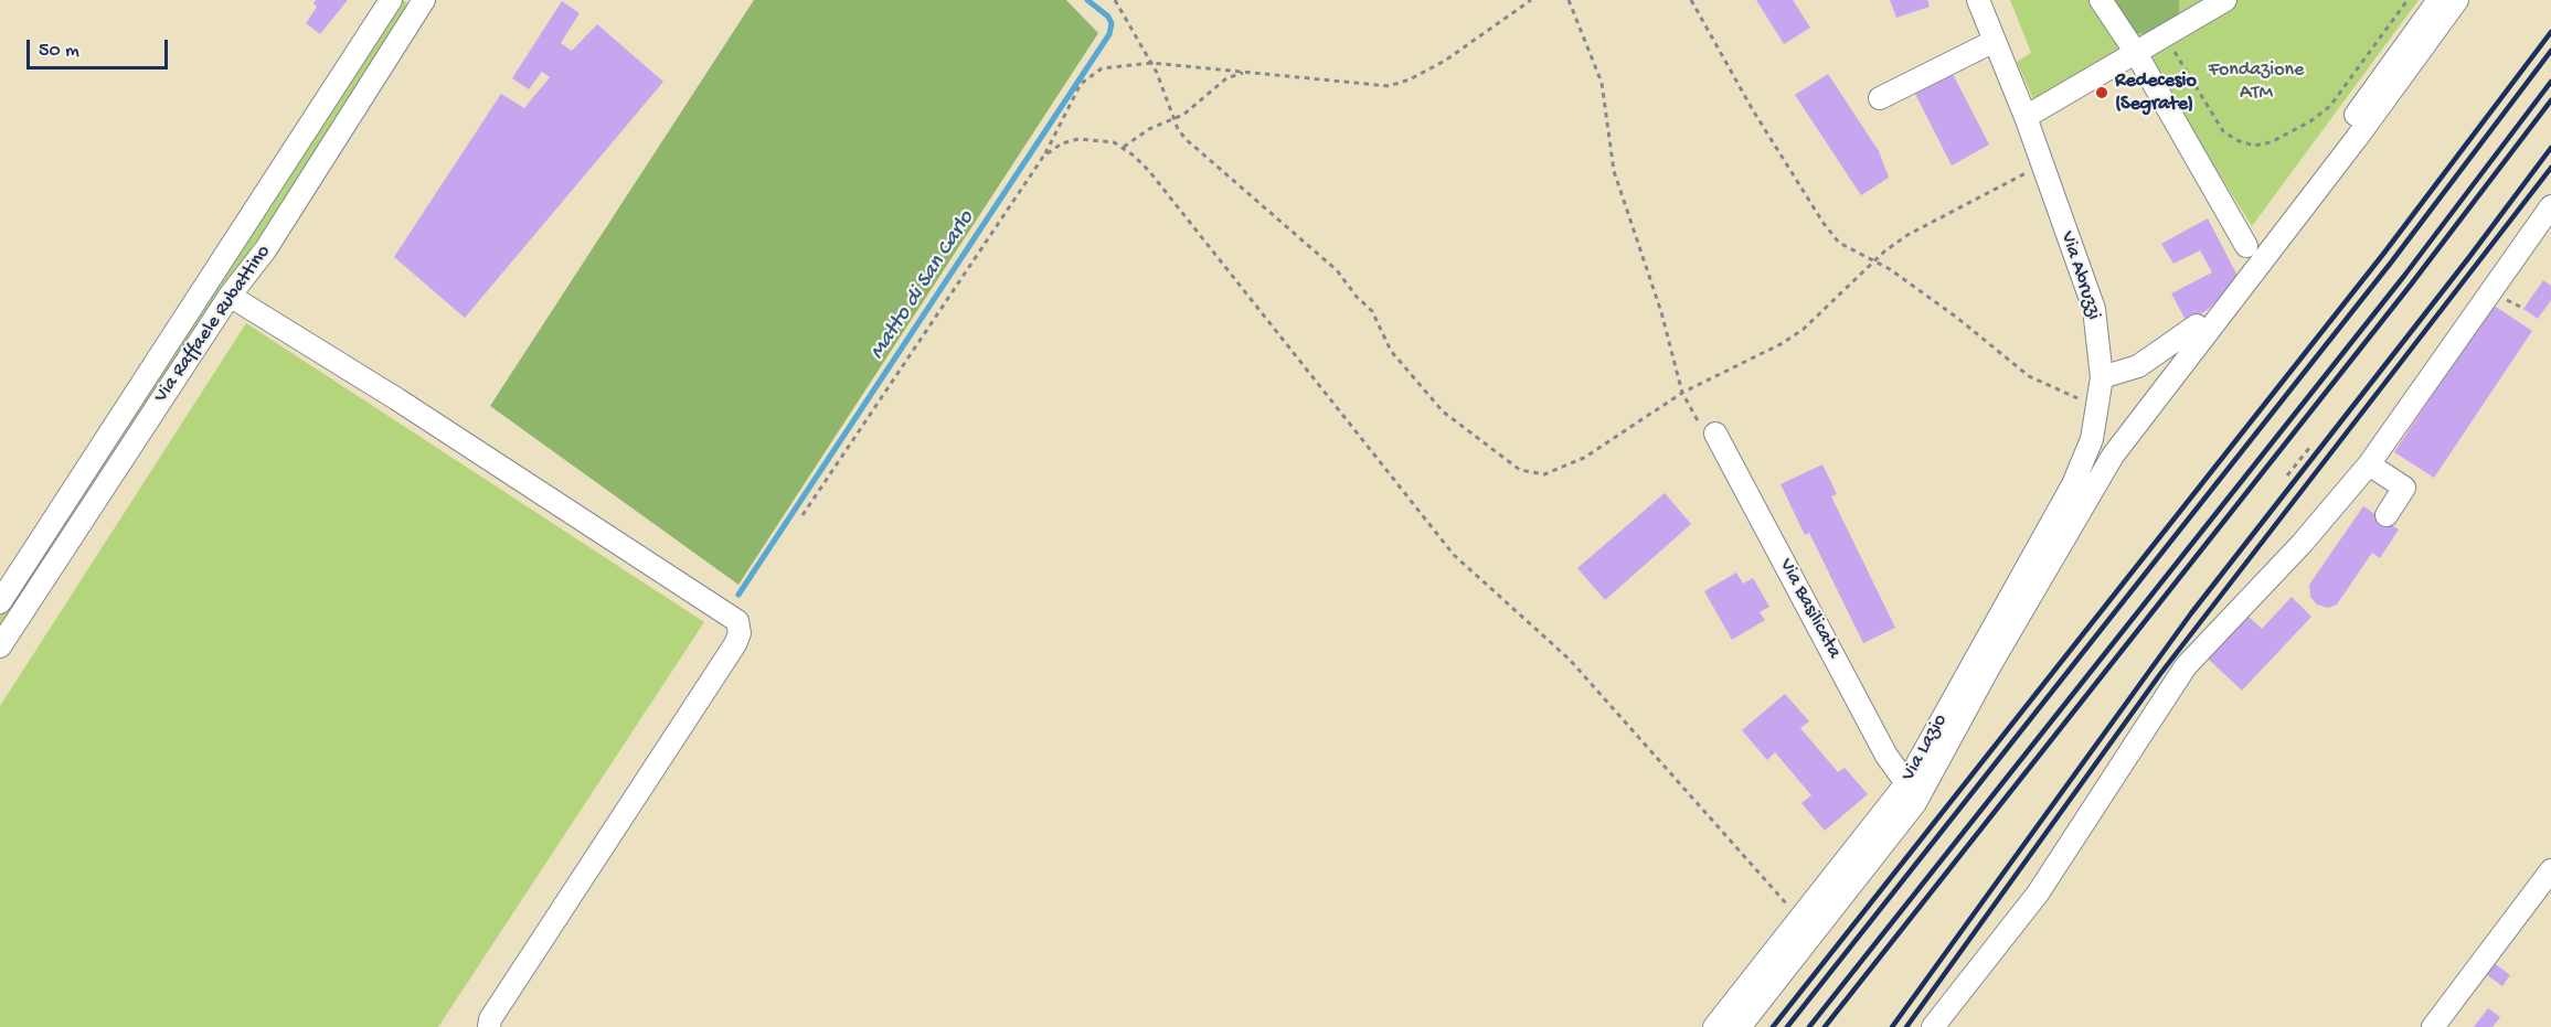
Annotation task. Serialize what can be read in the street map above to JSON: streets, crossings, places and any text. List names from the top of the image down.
{
  "streets": {
    "street": [
      "Via Abruzzi",
      "Via Raffaele Rubattino",
      "Via Basilicata",
      "Via Lazio"
    ]
  },
  "crossings": [
    ["Via Abruzzi", "Via Lazio"],
    ["Via Basilicata", "Via Lazio"]
  ],
  "water": ["Matto di San Carlo"],
  "parks": ["Fondazione ATM"],
  "places": ["Redecesio (Segrate)"],
  "scale_bar": "50 m"
}
